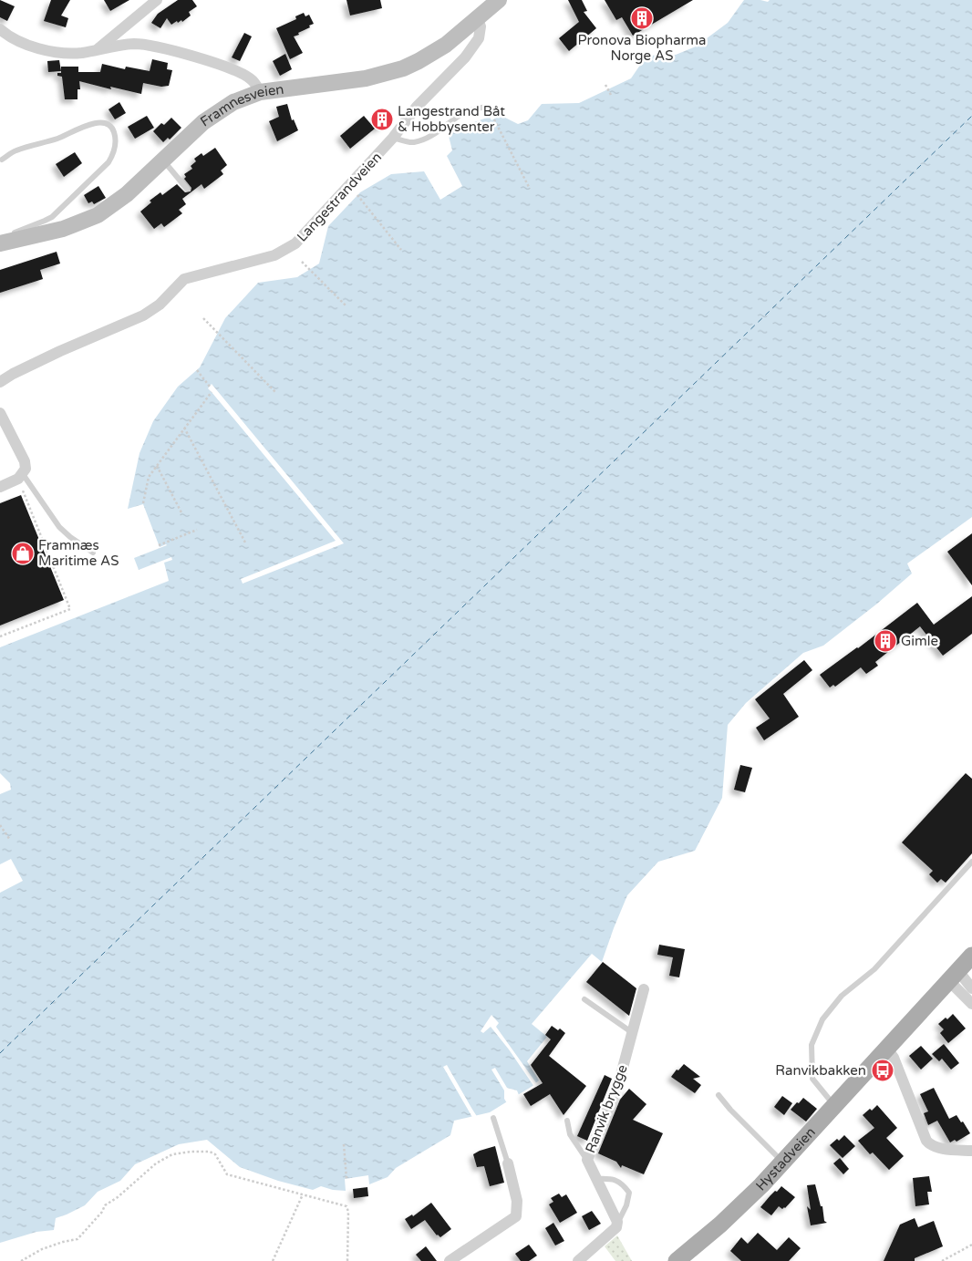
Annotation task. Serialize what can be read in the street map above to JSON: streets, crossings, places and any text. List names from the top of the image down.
{
  "streets": {
    "main road": ["Framnesveien", "Hystadveien"],
    "street": ["Langestrandveien", "Ranvik brygge"]
  },
  "crossings": [
    ["Framnesveien", "Langestrandveien"]
  ],
  "places": {
    "building": ["Pronova Biopharma Norge AS", "Langestrand Båt & Hobbysenter", "Gimle"],
    "shop": ["Framnæs Maritime AS"],
    "bus stop": ["Ranvikbakken"]
  }
}
